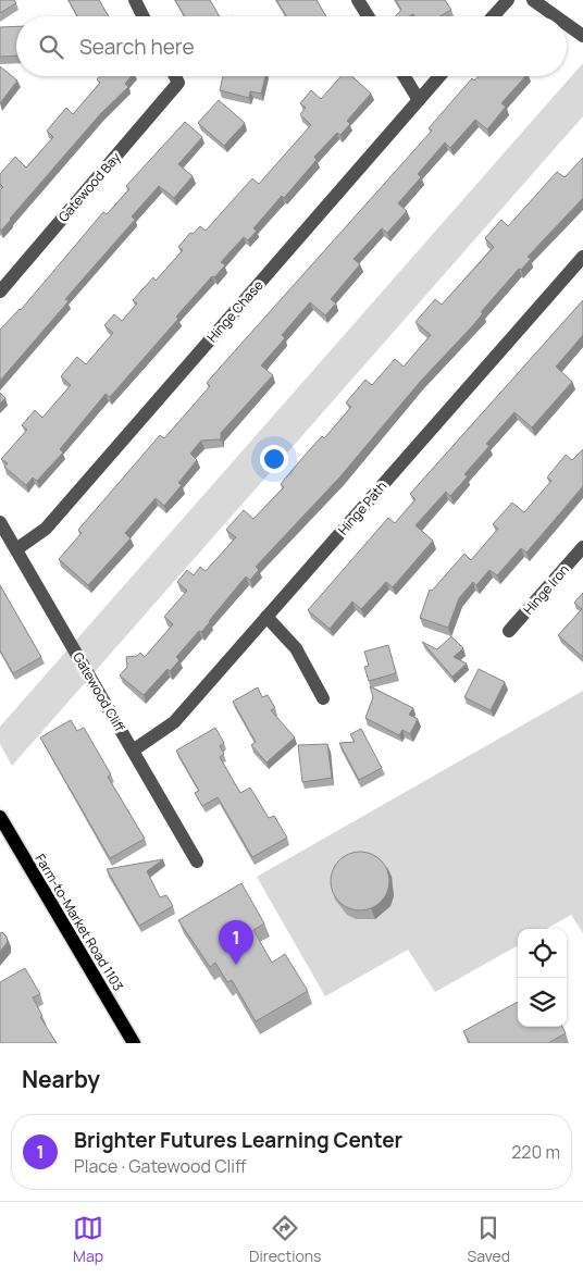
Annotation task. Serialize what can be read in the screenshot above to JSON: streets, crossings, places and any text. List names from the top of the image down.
{
  "streets": {
    "main road": ["Farm-to-Market Road 1103"],
    "street": [
      "Gatewood Bay",
      "Hinge Chase",
      "Hinge Path",
      "Hinge Iron",
      "Gatewood Cliff"
    ]
  },
  "crossings": [
    ["Hinge Chase", "Gatewood Cliff"],
    ["Hinge Path", "Gatewood Cliff"]
  ],
  "page": {
    "search": "Search here",
    "pins": "1",
    "heading": "Nearby",
    "list": [
      {
        "mark": "1",
        "name": "Brighter Futures Learning Center",
        "note": "Place · Gatewood Cliff",
        "value": "220 m"
      }
    ],
    "nav": ["Map", "Directions", "Saved"]
  }
}
